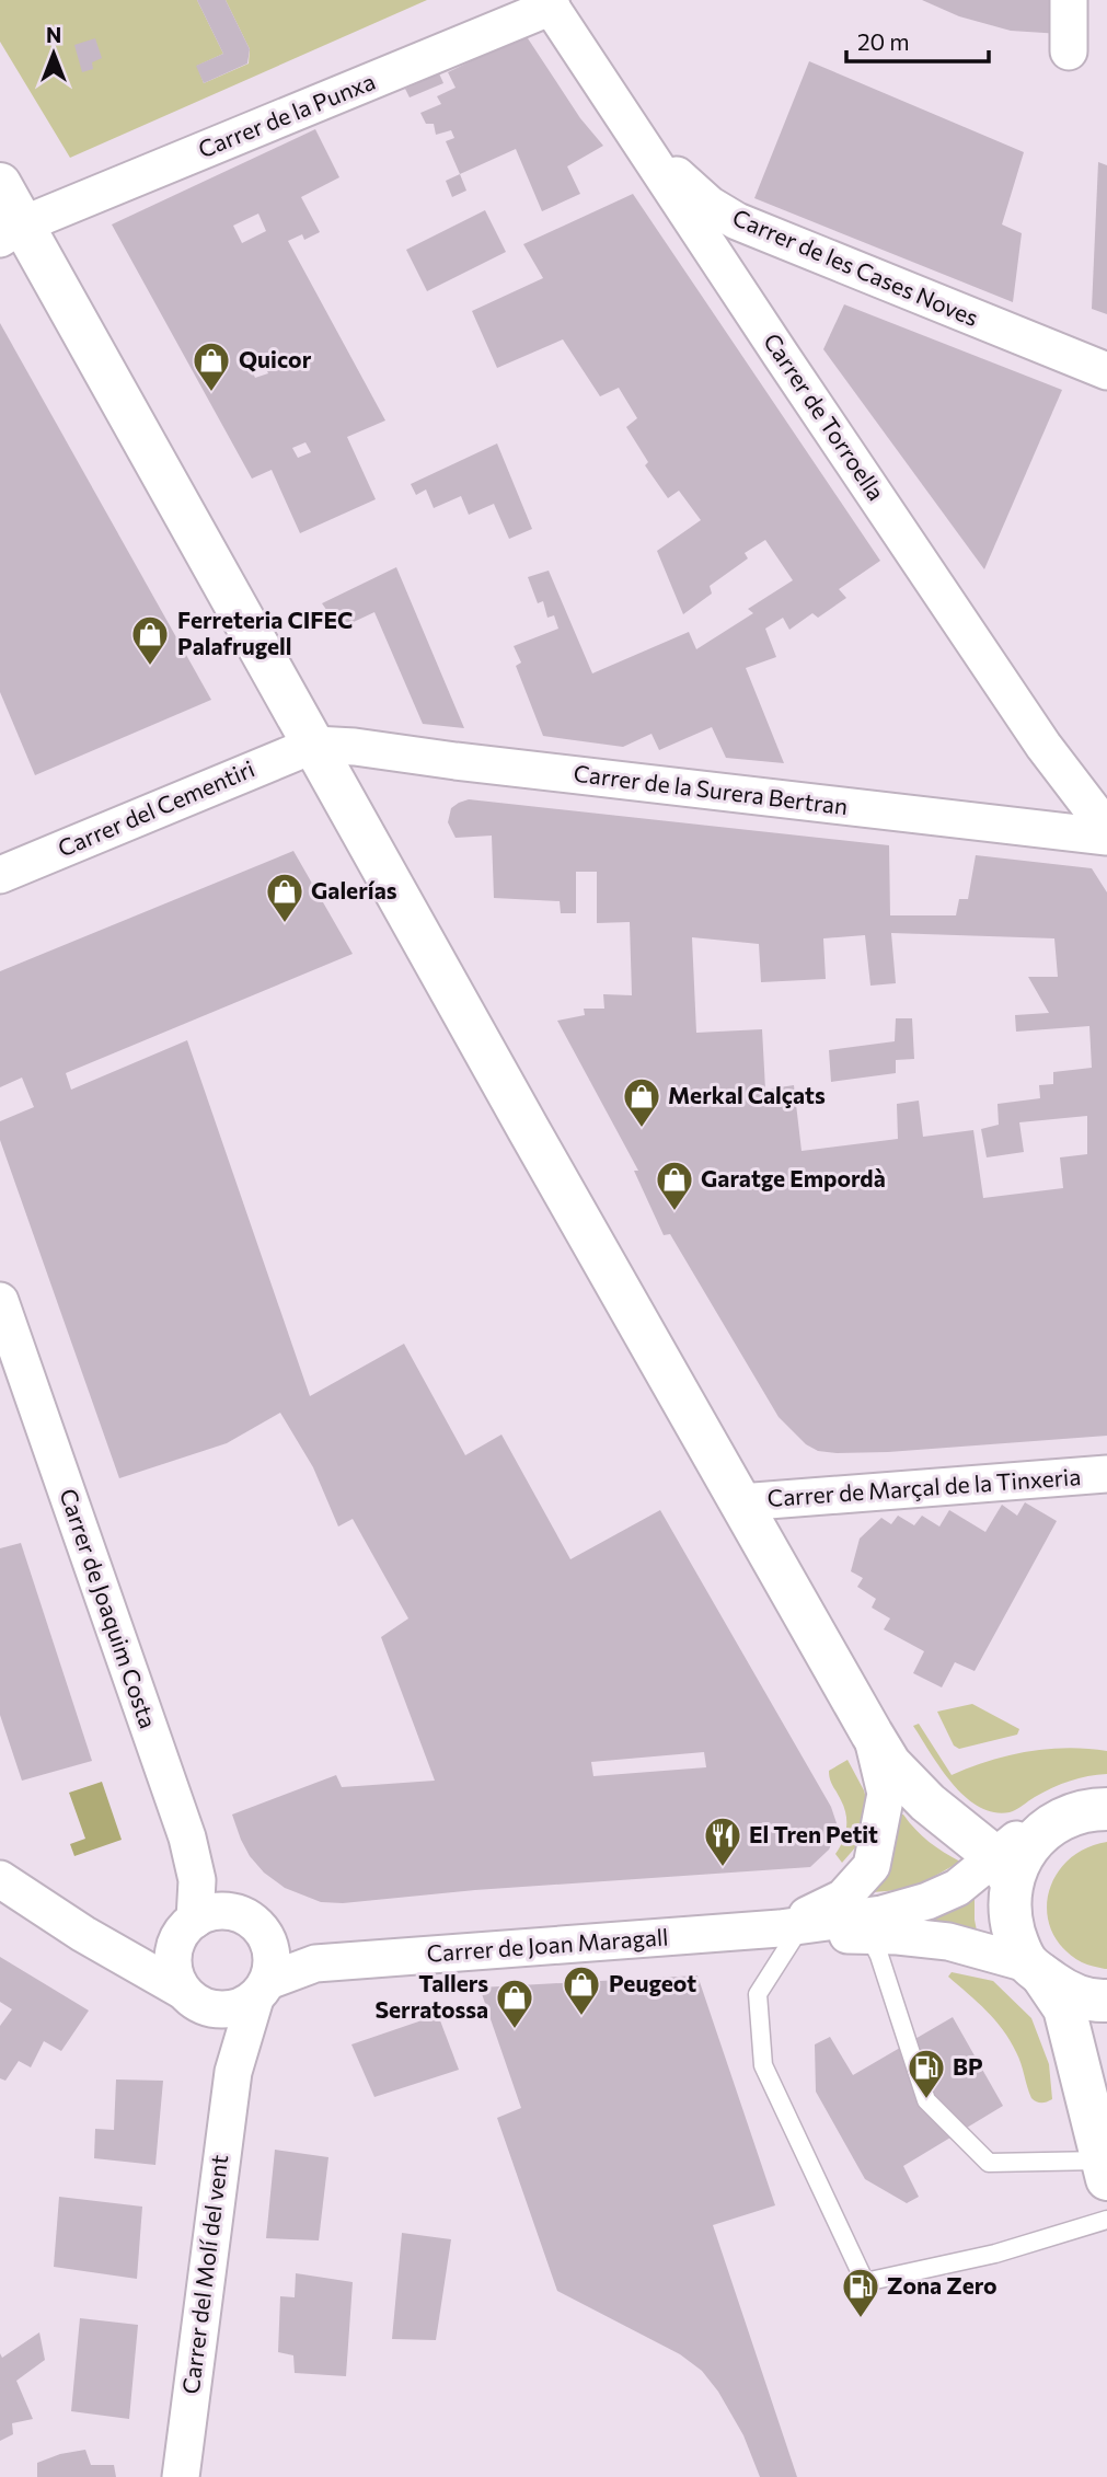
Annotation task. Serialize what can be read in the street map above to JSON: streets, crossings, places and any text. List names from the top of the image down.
{
  "streets": {
    "street": [
      "Carrer de la Punxa",
      "Carrer de les Cases Noves",
      "Carrer de Torroella",
      "Carrer de la Surera Bertran",
      "Carrer del Cementiri",
      "Carrer de Marçal de la Tinxeria",
      "Carrer de Joaquim Costa",
      "Carrer de Joan Maragall",
      "Carrer del Molí del vent"
    ]
  },
  "crossings": [
    ["Carrer de la Punxa", "Carrer de Torroella"],
    ["Carrer de les Cases Noves", "Carrer de Torroella"],
    ["Carrer de la Surera Bertran", "Carrer del Cementiri"],
    ["Carrer de Joaquim Costa", "Carrer de Joan Maragall"],
    ["Carrer de Joaquim Costa", "Carrer del Molí del vent"],
    ["Carrer de Joan Maragall", "Carrer del Molí del vent"]
  ],
  "places": {
    "shop": [
      "Quicor",
      "Ferreteria CIFEC Palafrugell",
      "Galerías",
      "Merkal Calçats",
      "Garatge Empordà",
      "Peugeot",
      "Tallers Serratossa"
    ],
    "restaurant": ["El Tren Petit"],
    "fuel station": ["BP", "Zona Zero"]
  },
  "scale_bar": "20 m",
  "north": "top"
}
